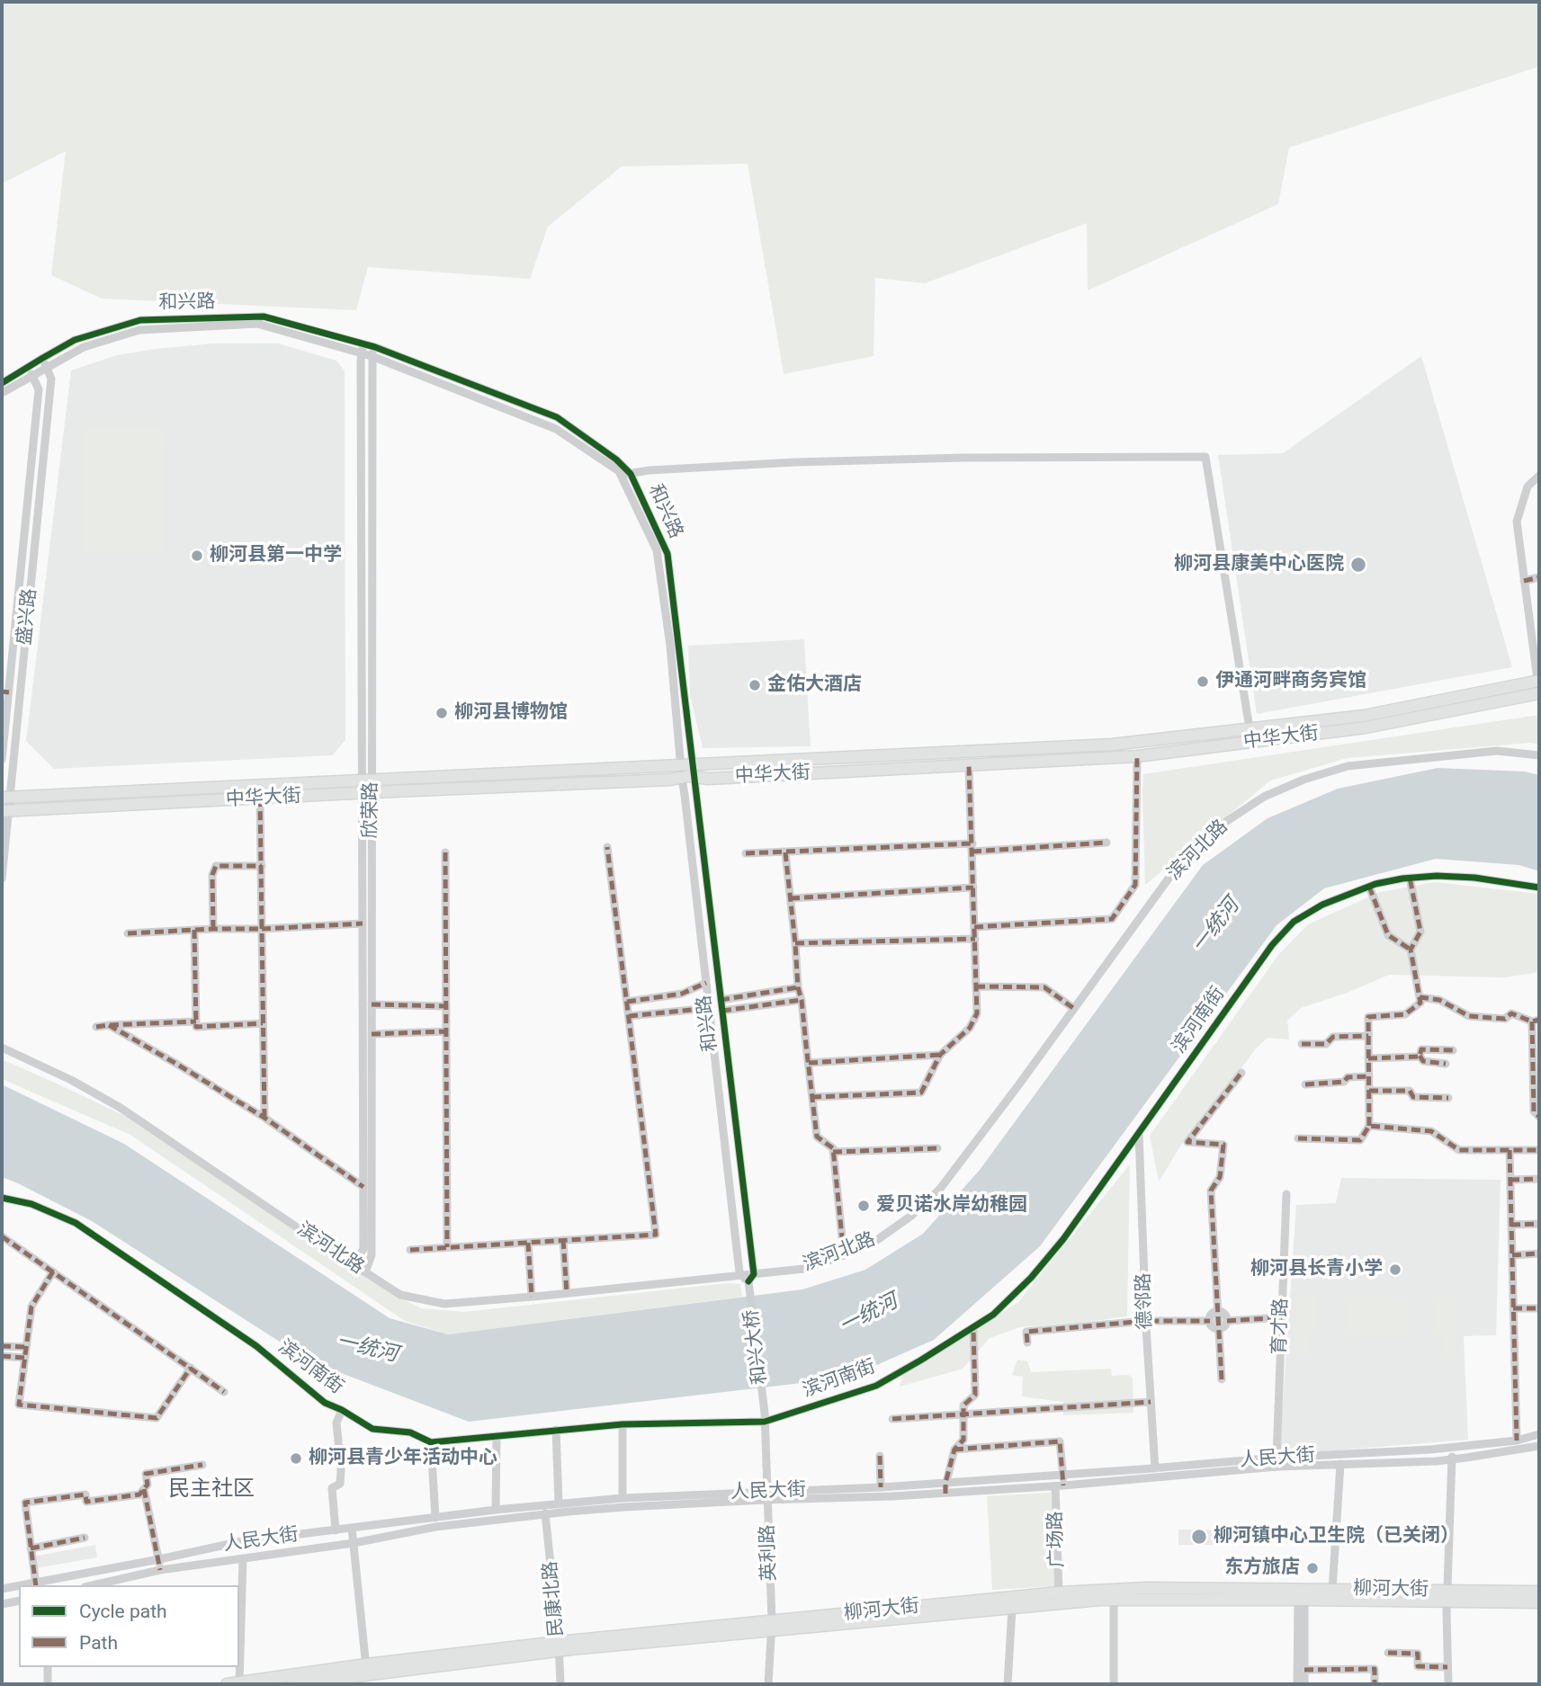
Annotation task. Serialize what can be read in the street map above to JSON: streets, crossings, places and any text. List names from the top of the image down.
{
  "streets": {
    "main road": ["中华大街", "柳河大街"],
    "street": [
      "和兴路",
      "盛兴路",
      "欣荣路",
      "滨河北路",
      "滨河南街",
      "德邻路",
      "育才路",
      "和兴大桥",
      "人民大街",
      "广场路",
      "英利路",
      "民康北路"
    ]
  },
  "crossings": [
    ["和兴路", "盛兴路"],
    ["和兴路", "中华大街"],
    ["和兴路", "欣荣路"],
    ["和兴路", "滨河北路"],
    ["和兴路", "和兴大桥"],
    ["盛兴路", "中华大街"],
    ["中华大街", "欣荣路"],
    ["欣荣路", "滨河北路"],
    ["滨河北路", "和兴大桥"],
    ["滨河南街", "德邻路"],
    ["滨河南街", "和兴大桥"],
    ["滨河南街", "英利路"],
    ["德邻路", "人民大街"],
    ["育才路", "人民大街"],
    ["和兴大桥", "英利路"],
    ["人民大街", "广场路"],
    ["人民大街", "英利路"],
    ["人民大街", "民康北路"],
    ["广场路", "柳河大街"],
    ["英利路", "柳河大街"],
    ["柳河大街", "民康北路"]
  ],
  "districts": ["民主社区"],
  "water": ["一统河"],
  "places": [
    "柳河县第一中学",
    "柳河县康美中心医院",
    "伊通河畔商务宾馆",
    "金佑大酒店",
    "柳河县博物馆",
    "爱贝诺水岸幼稚园",
    "柳河县长青小学",
    "柳河县青少年活动中心",
    "柳河镇中心卫生院（已关闭）",
    "东方旅店"
  ],
  "legend": ["Cycle path", "Path"]
}
